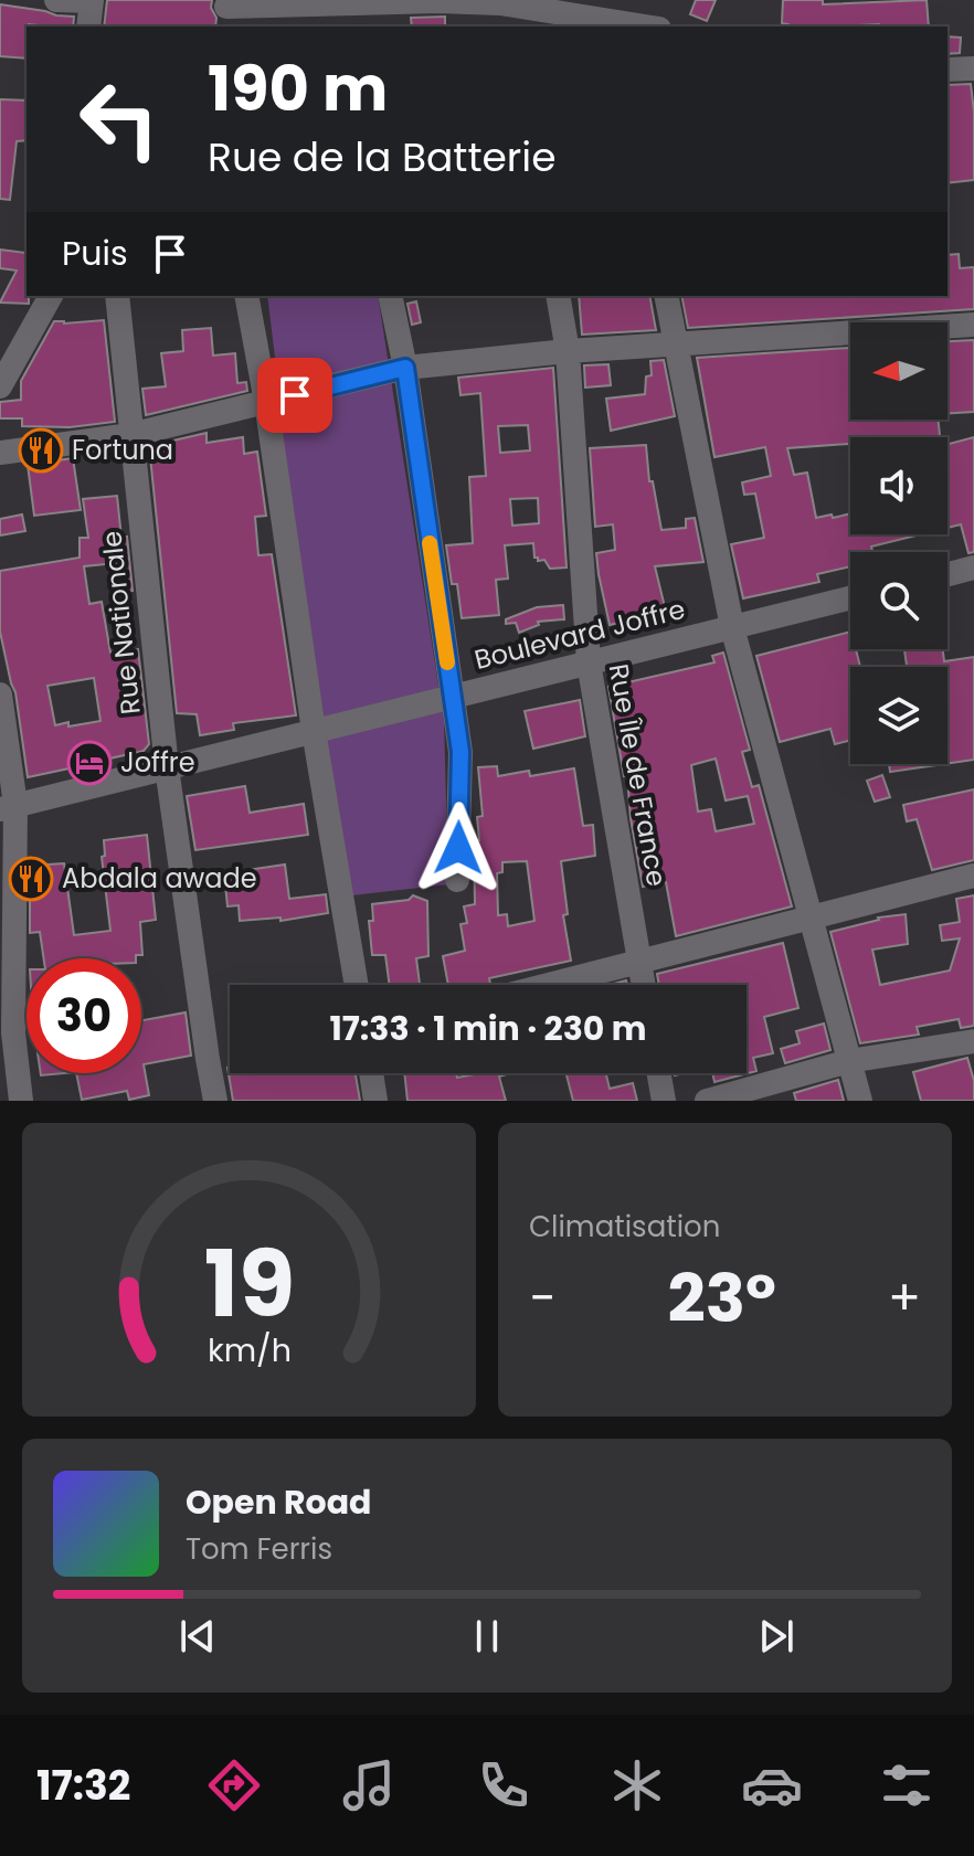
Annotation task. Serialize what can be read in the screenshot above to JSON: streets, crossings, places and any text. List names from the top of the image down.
{
  "streets": {
    "street": ["Rue Nationale", "Boulevard Joffre", "Rue Île de France"]
  },
  "crossings": [
    ["Rue Nationale", "Boulevard Joffre"],
    ["Boulevard Joffre", "Rue Île de France"]
  ],
  "places": {
    "restaurant": ["Fortuna", "Abdala awade"],
    "hotel": ["Joffre"]
  },
  "north": "left",
  "page": {
    "turn": ["190 m", "Rue de la Batterie"],
    "then": "Puis",
    "limit": "30",
    "trip": "17:33 · 1 min · 230 m",
    "tile": "Climatisation",
    "heat": ["−", "23°", "+"],
    "song": ["Open Road", "Tom Ferris"],
    "tabs": "17:32",
    "gauge": ["19", "km/h"]
  }
}
